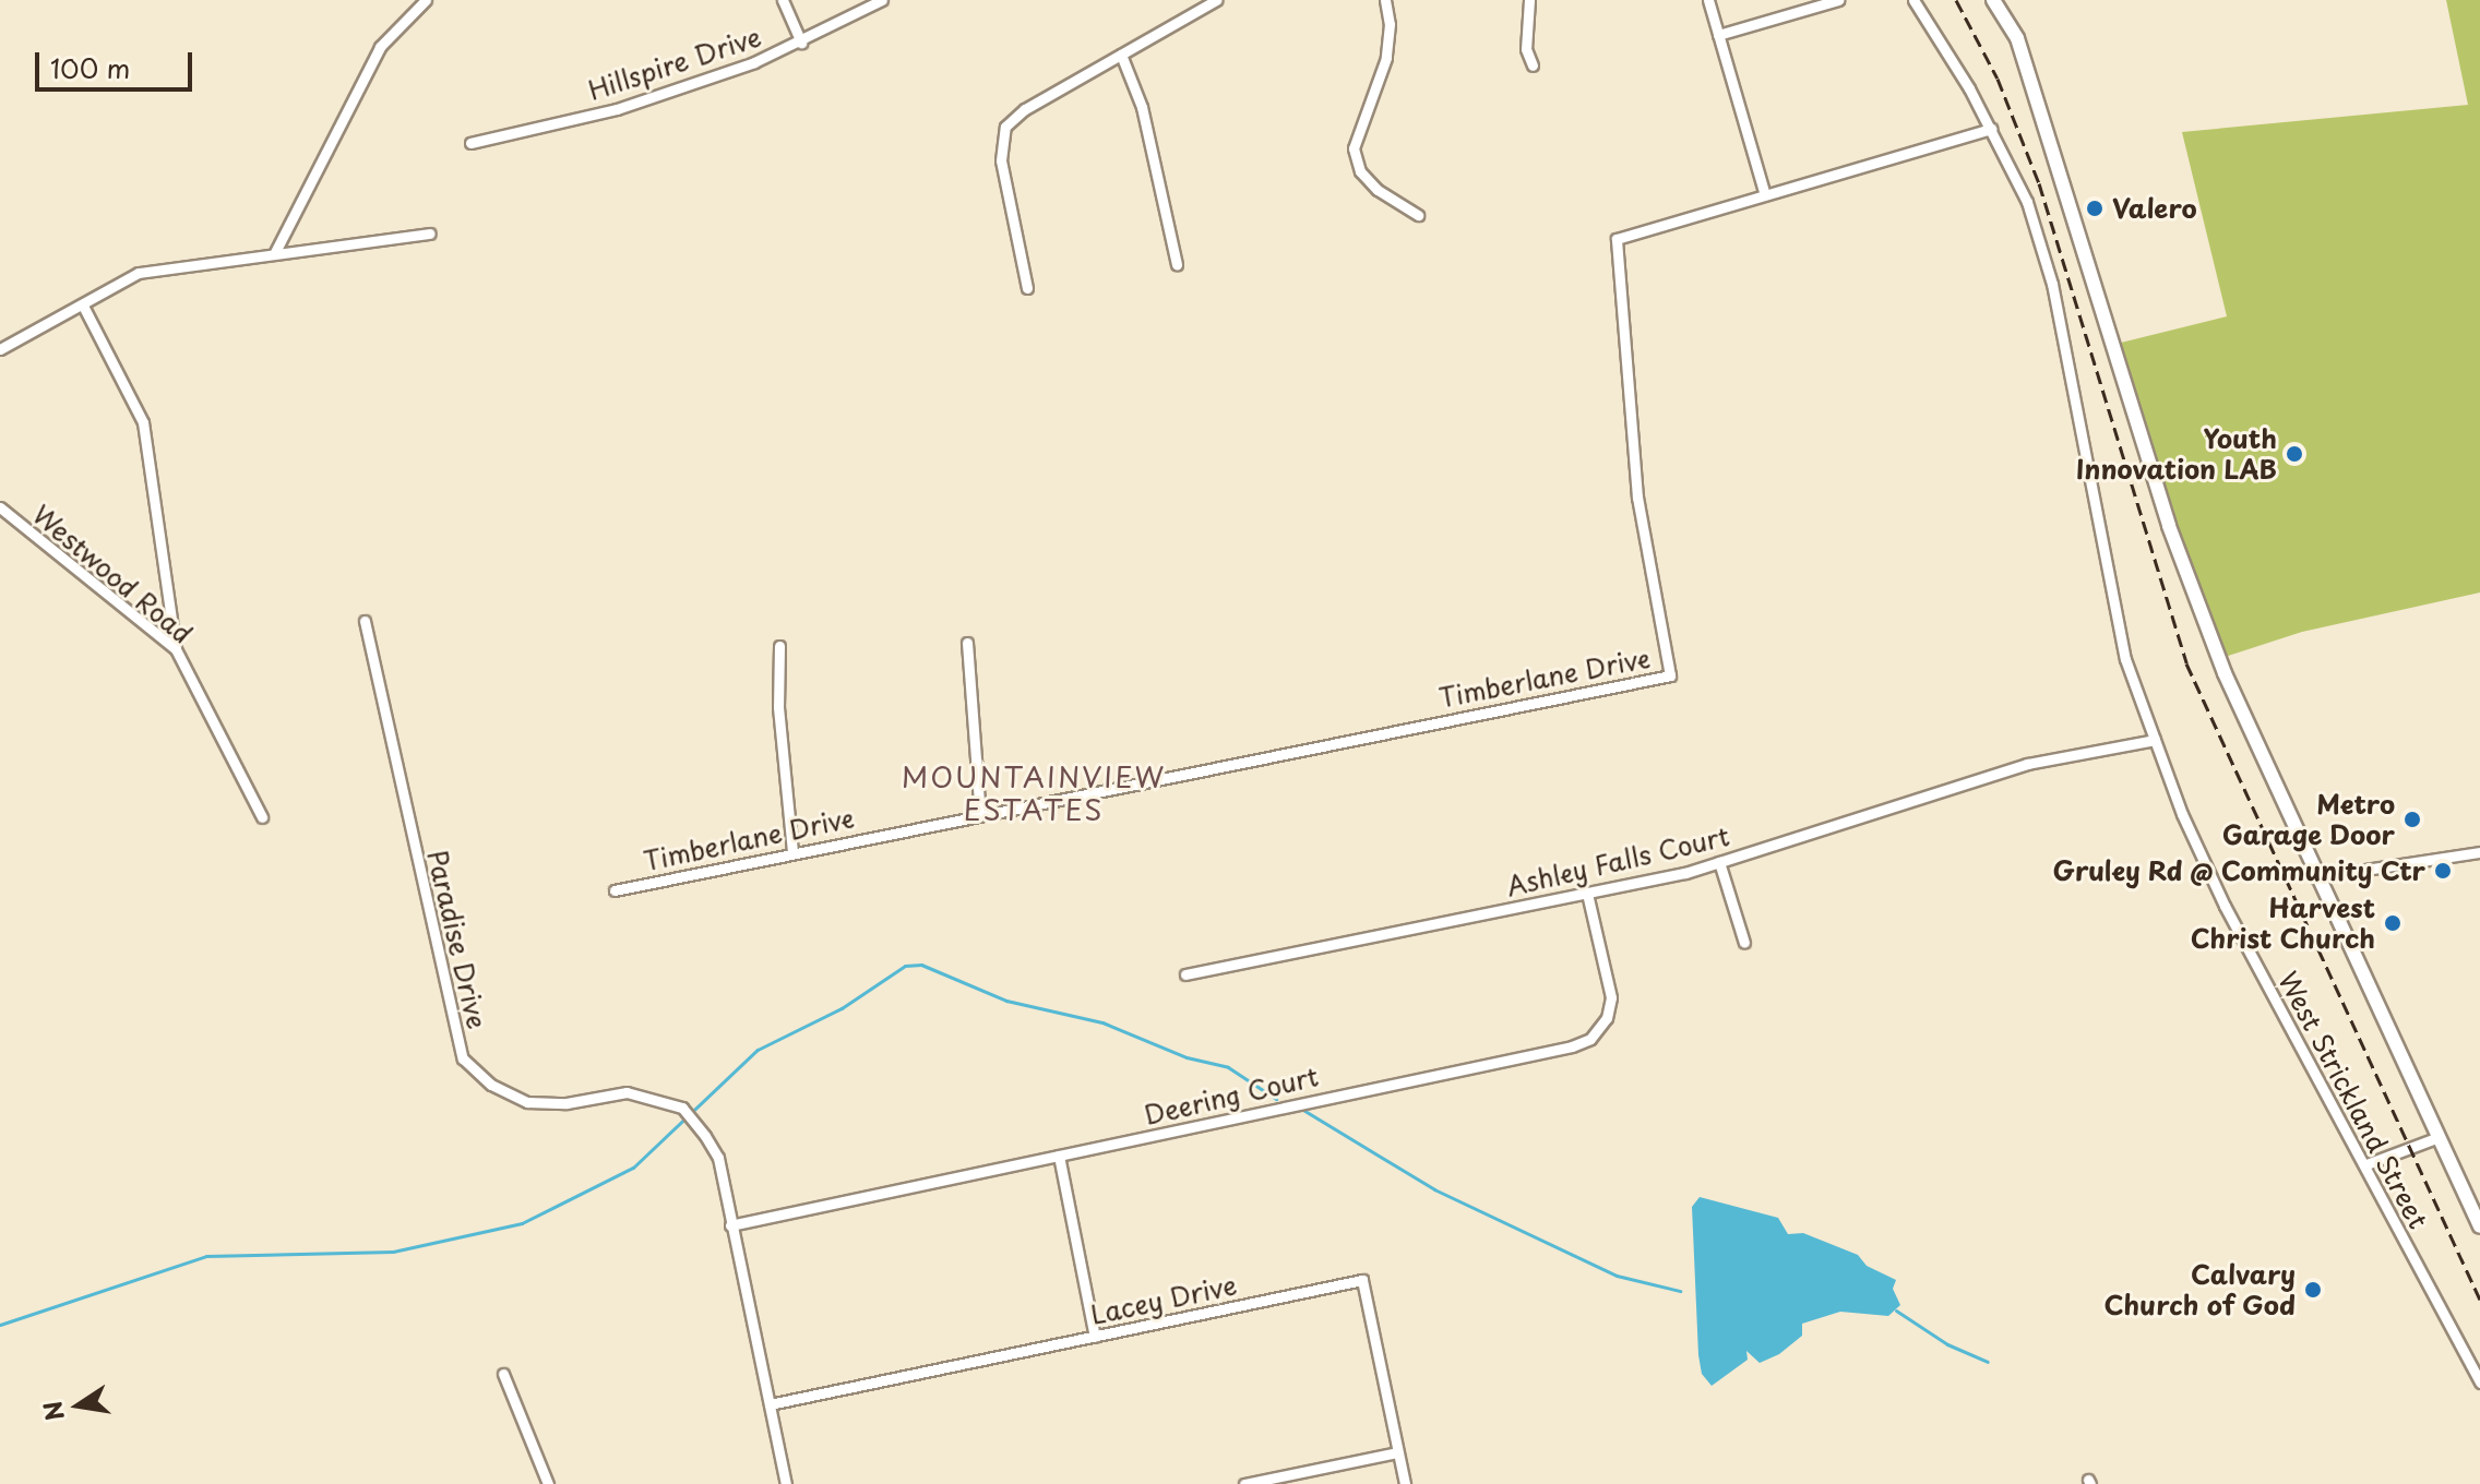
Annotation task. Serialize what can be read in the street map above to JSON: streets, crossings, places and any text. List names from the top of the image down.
{
  "streets": {
    "street": [
      "Hillspire Drive",
      "Westwood Road",
      "Timberlane Drive",
      "Ashley Falls Court",
      "Paradise Drive",
      "Deering Court",
      "West Strickland Street",
      "Lacey Drive"
    ]
  },
  "crossings": [
    ["Timberlane Drive", "West Strickland Street"],
    ["Ashley Falls Court", "Deering Court"],
    ["Ashley Falls Court", "West Strickland Street"],
    ["Paradise Drive", "Deering Court"],
    ["Paradise Drive", "Lacey Drive"]
  ],
  "districts": ["MOUNTAINVIEW ESTATES"],
  "places": [
    "Valero",
    "Youth Innovation LAB",
    "Metro Garage Door",
    "Gruley Rd @ Community Ctr",
    "Harvest Christ Church",
    "Calvary Church of God"
  ],
  "scale_bar": "100 m",
  "north": "left"
}
